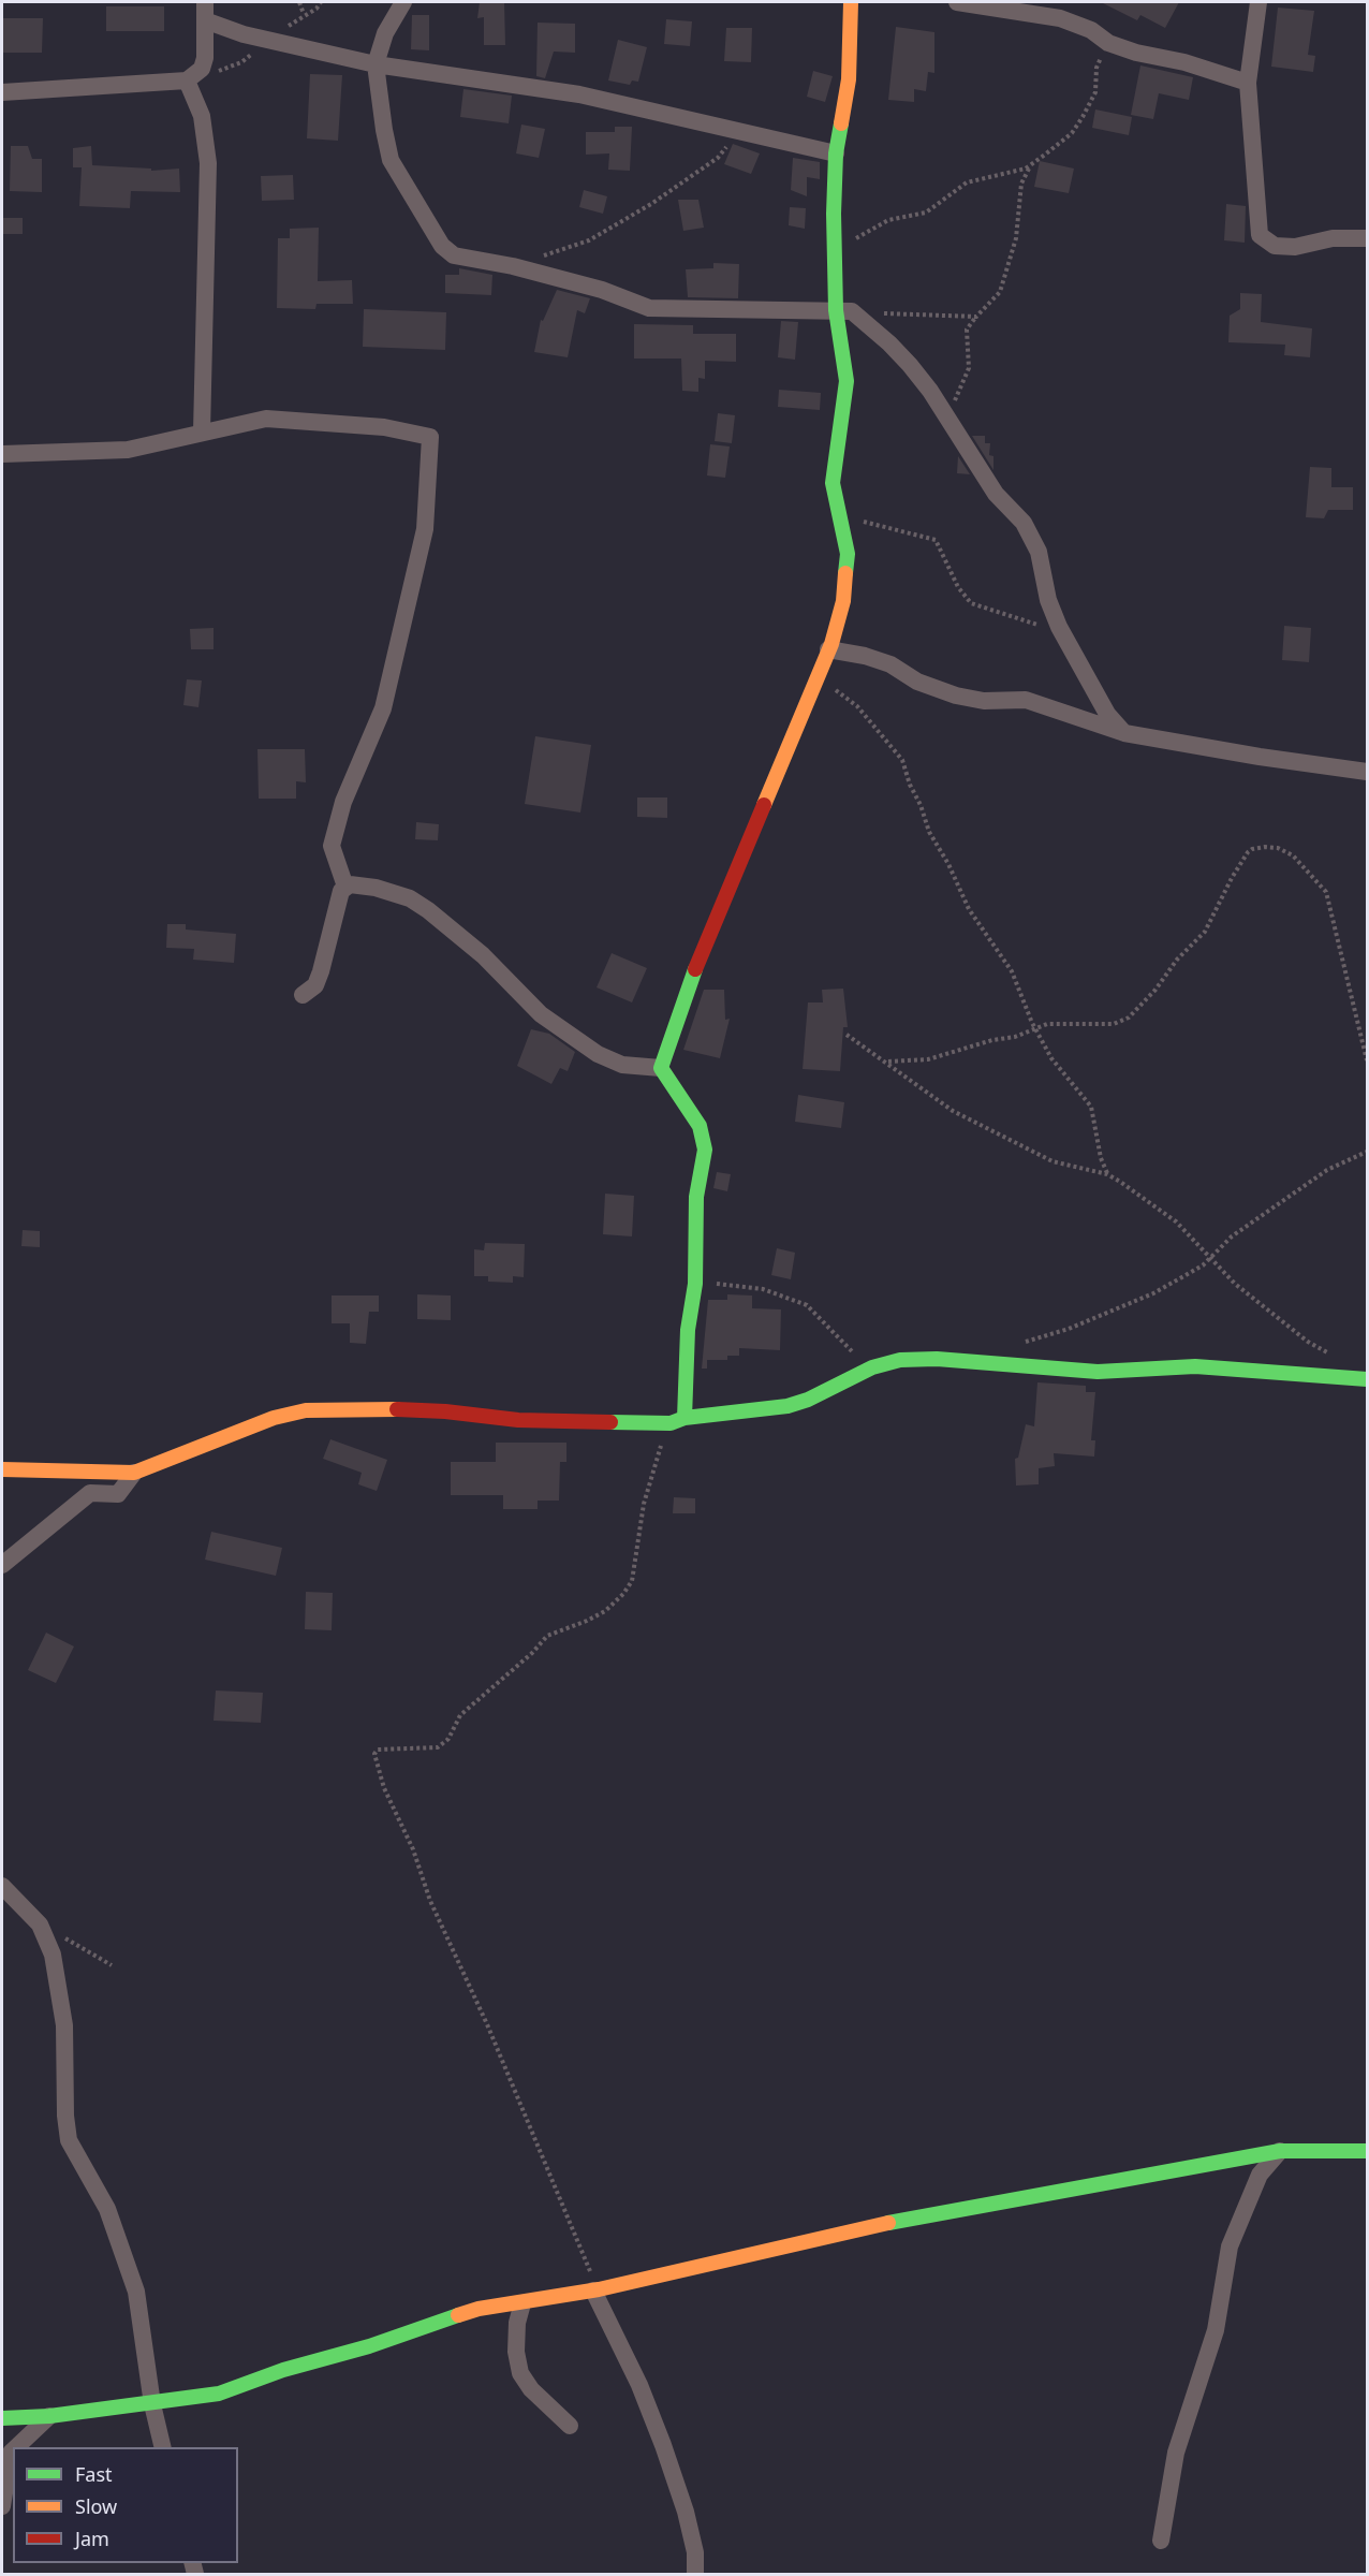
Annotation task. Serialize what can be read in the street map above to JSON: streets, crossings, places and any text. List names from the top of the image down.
{
  "legend": ["Fast", "Slow", "Jam"]
}
